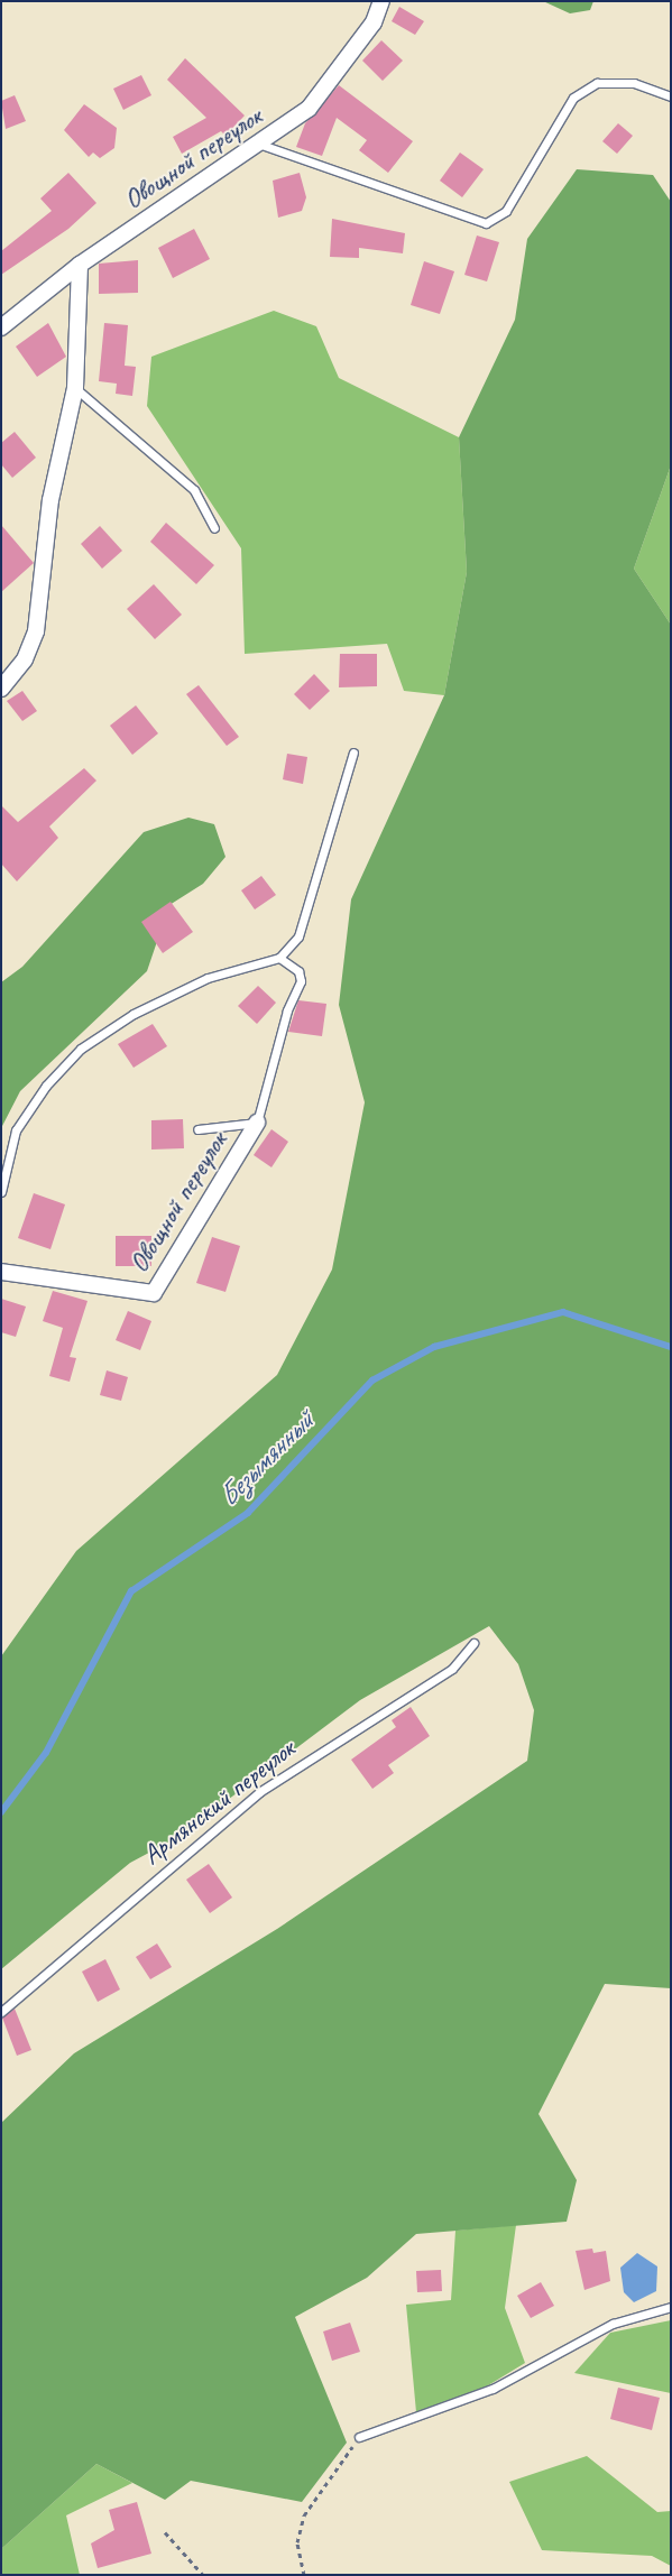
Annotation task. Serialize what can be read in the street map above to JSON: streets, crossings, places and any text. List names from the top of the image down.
{
  "streets": {
    "street": ["Овощной переулок"],
    "lane": ["Армянский переулок"]
  },
  "water": ["Безымянный"]
}
